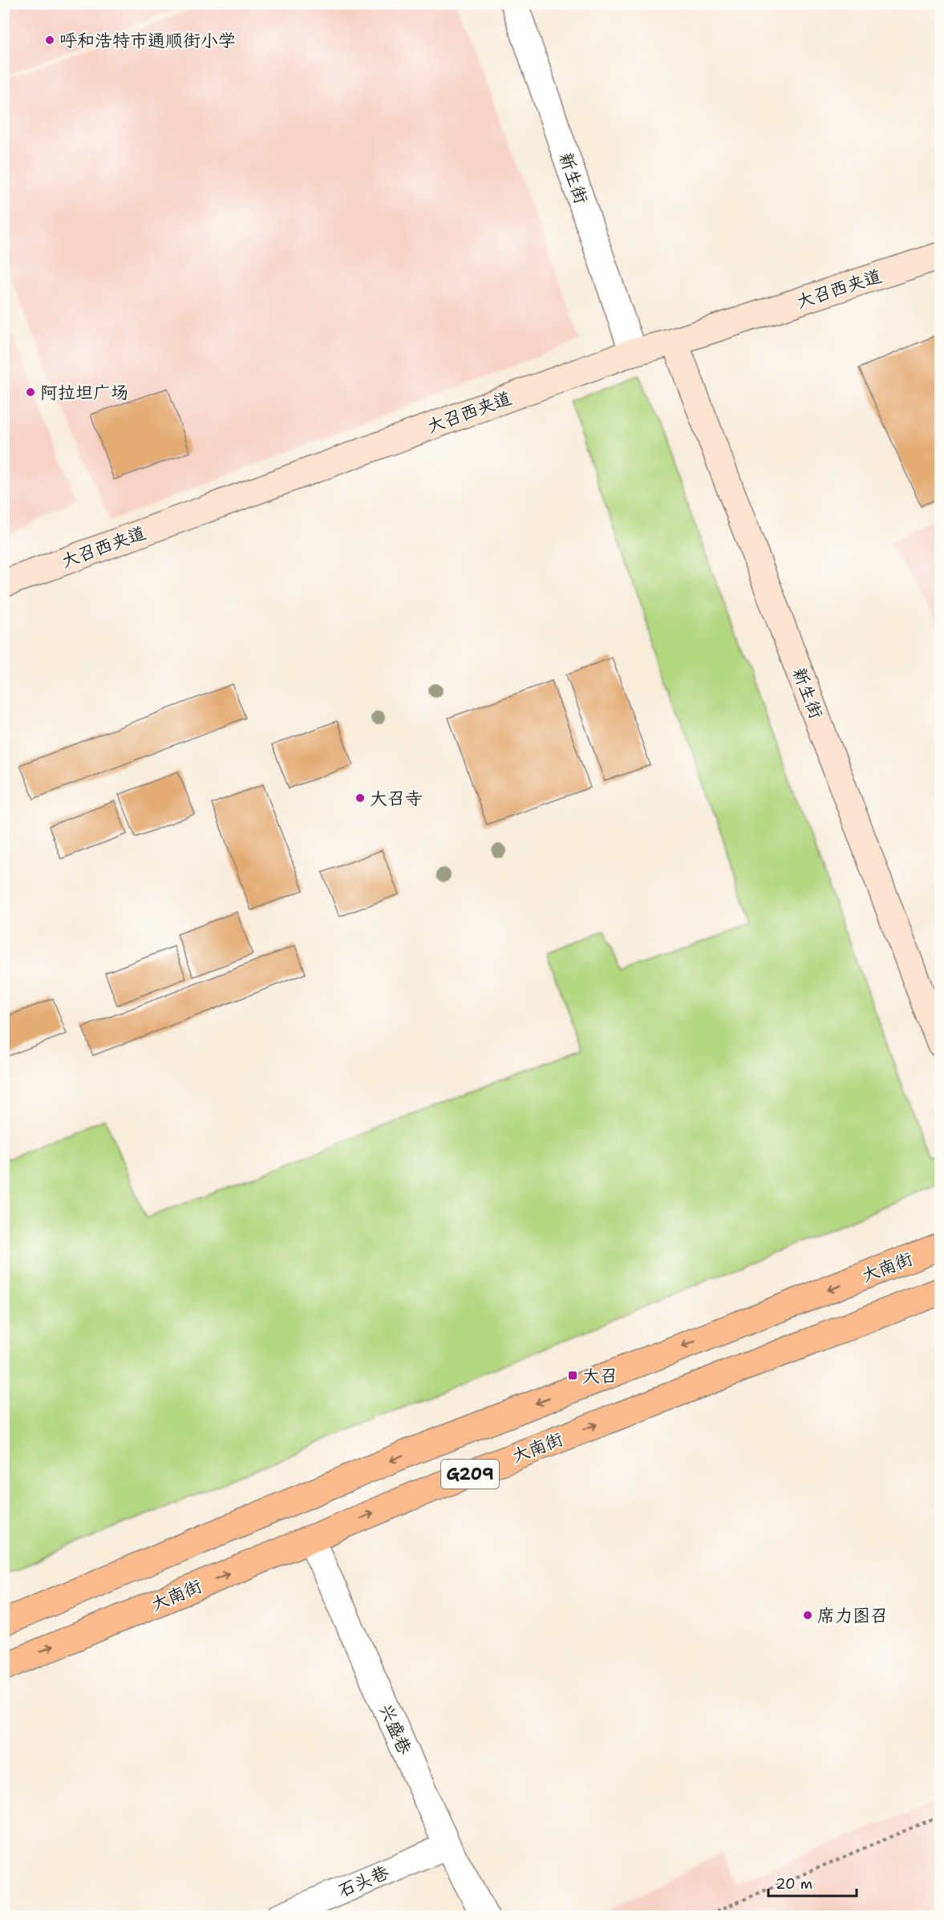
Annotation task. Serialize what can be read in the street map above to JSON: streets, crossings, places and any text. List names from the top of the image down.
{
  "streets": {
    "highway": ["大南街", "G209"],
    "street": [
      "新生街",
      "大召西夹道",
      "兴盛巷",
      "石头巷"
    ]
  },
  "crossings": [
    ["新生街", "大召西夹道"],
    ["大南街", "兴盛巷"],
    ["兴盛巷", "石头巷"]
  ],
  "places": {
    "other": [
      "呼和浩特市通顺街小学",
      "阿拉坦广场",
      "大召寺",
      "席力图召"
    ],
    "transit": ["大召"]
  },
  "scale_bar": "20 m"
}
